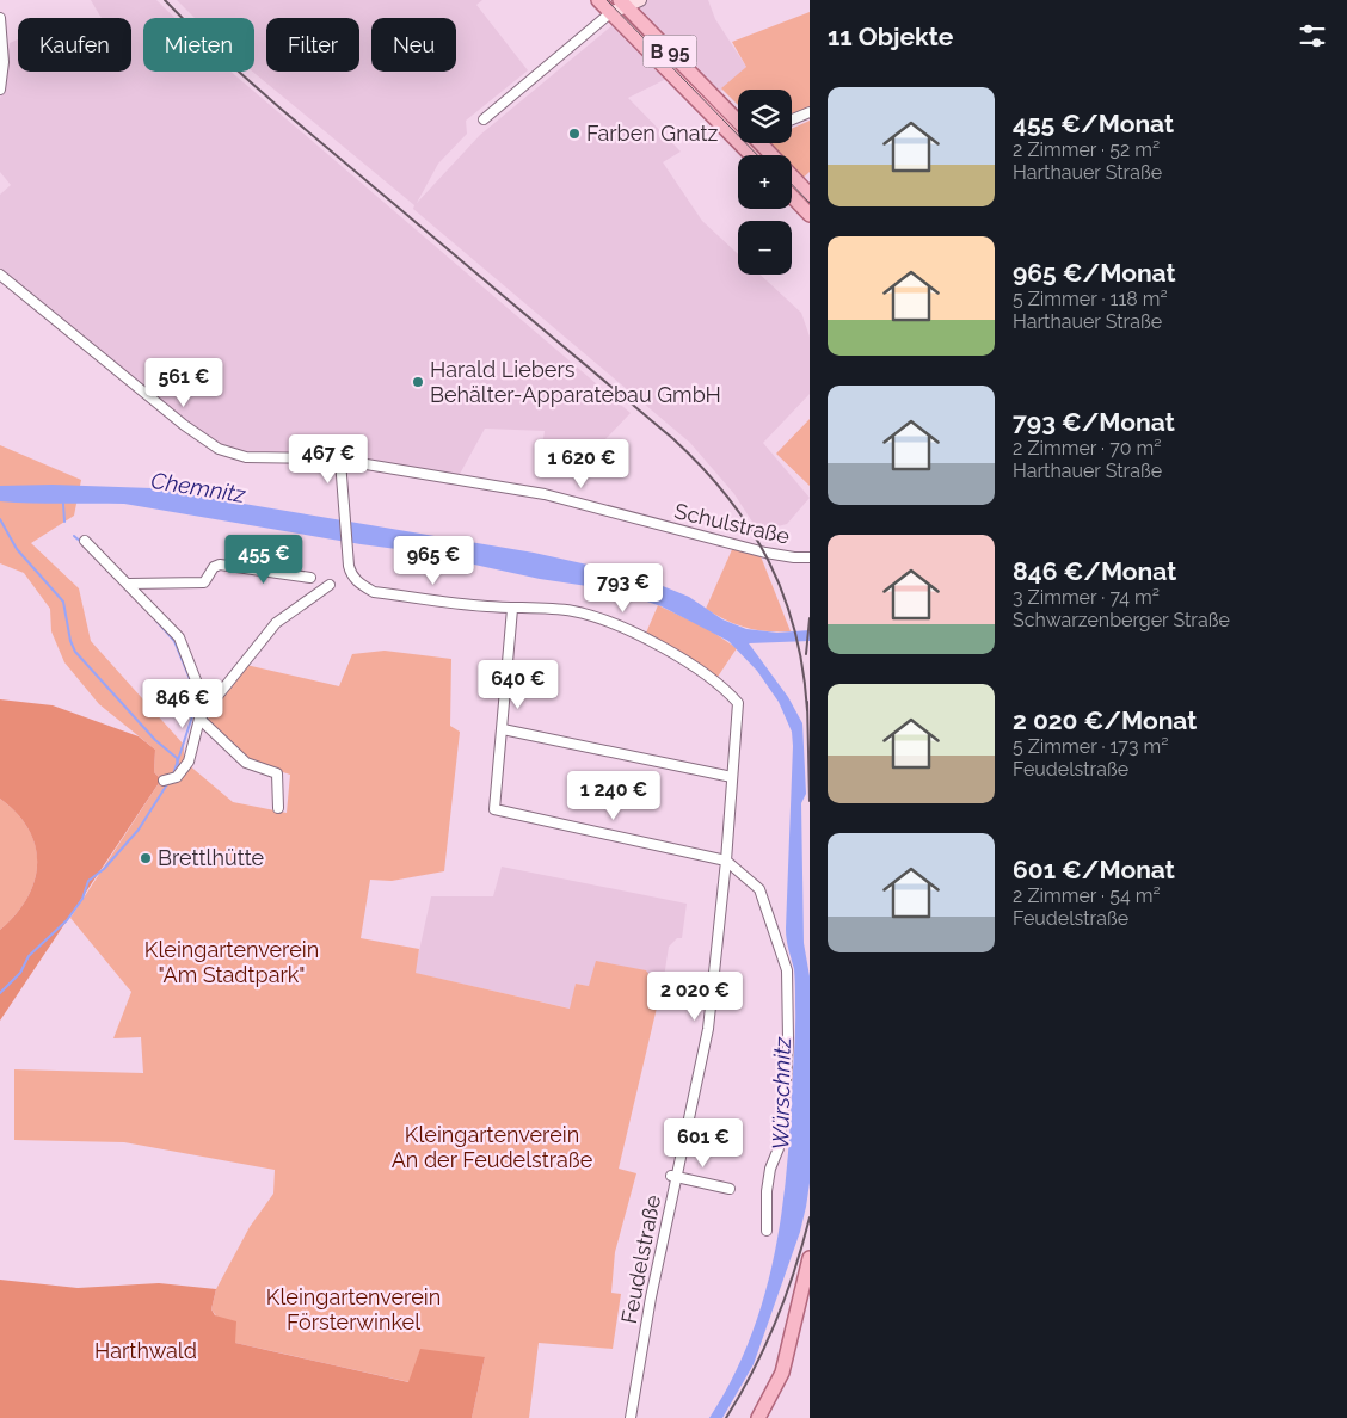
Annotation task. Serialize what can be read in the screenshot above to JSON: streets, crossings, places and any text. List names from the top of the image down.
{
  "streets": {
    "main road": ["B 95"],
    "street": ["Schulstraße", "Feudelstraße"]
  },
  "crossings": [
    ["Schulstraße", "Feudelstraße"]
  ],
  "water": ["Chemnitz", "Würschnitz"],
  "parks": [
    "Kleingartenverein \"Am Stadtpark\"",
    "Kleingartenverein An der Feudelstraße",
    "Kleingartenverein Försterwinkel",
    "Harthwald"
  ],
  "places": ["Farben Gnatz", "Harald Liebers Behälter-Apparatebau GmbH", "Brettlhütte"],
  "page": {
    "heading": "11 Objekte",
    "chip": [
      "Kaufen",
      "Mieten",
      "Filter",
      "Neu"
    ],
    "list": [
      {
        "name": "455 €/Monat",
        "note": "2 Zimmer · 52 m² · Harthauer Straße"
      },
      {
        "name": "965 €/Monat",
        "note": "5 Zimmer · 118 m² · Harthauer Straße"
      },
      {
        "name": "793 €/Monat",
        "note": "2 Zimmer · 70 m² · Harthauer Straße"
      },
      {
        "name": "846 €/Monat",
        "note": "3 Zimmer · 74 m² · Schwarzenberger Straße"
      },
      {
        "name": "2 020 €/Monat",
        "note": "5 Zimmer · 173 m² · Feudelstraße"
      },
      {
        "name": "601 €/Monat",
        "note": "2 Zimmer · 54 m² · Feudelstraße"
      }
    ],
    "map_buttons": ["+", "−"],
    "price": [
      "561 €",
      "467 €",
      "1 620 €",
      "455 €",
      "965 €",
      "793 €",
      "640 €",
      "846 €",
      "1 240 €",
      "2 020 €",
      "601 €"
    ]
  }
}
